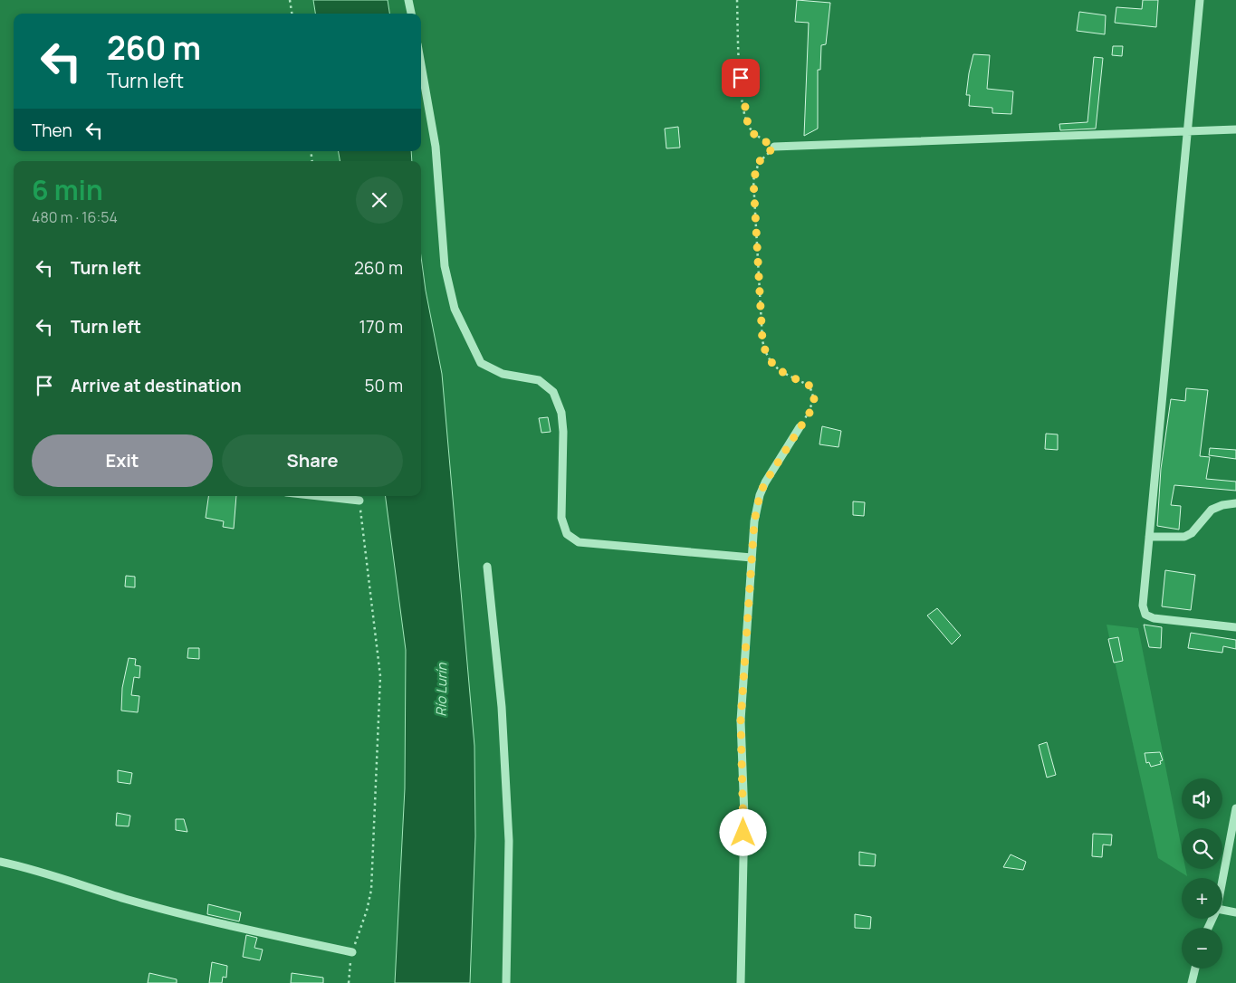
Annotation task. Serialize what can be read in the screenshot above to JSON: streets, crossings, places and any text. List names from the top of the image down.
{
  "water": ["Río Lurín"],
  "page": {
    "turn": ["260 m", "Turn left"],
    "then": "Then",
    "heading": ["6 min", "480 m · 16:54"],
    "list": [
      {
        "name": "Turn left",
        "value": "260 m"
      },
      {
        "name": "Turn left",
        "value": "170 m"
      },
      {
        "name": "Arrive at destination",
        "value": "50 m"
      }
    ],
    "buttons": ["Exit", "Share"],
    "map_buttons": ["+", "−"]
  }
}
